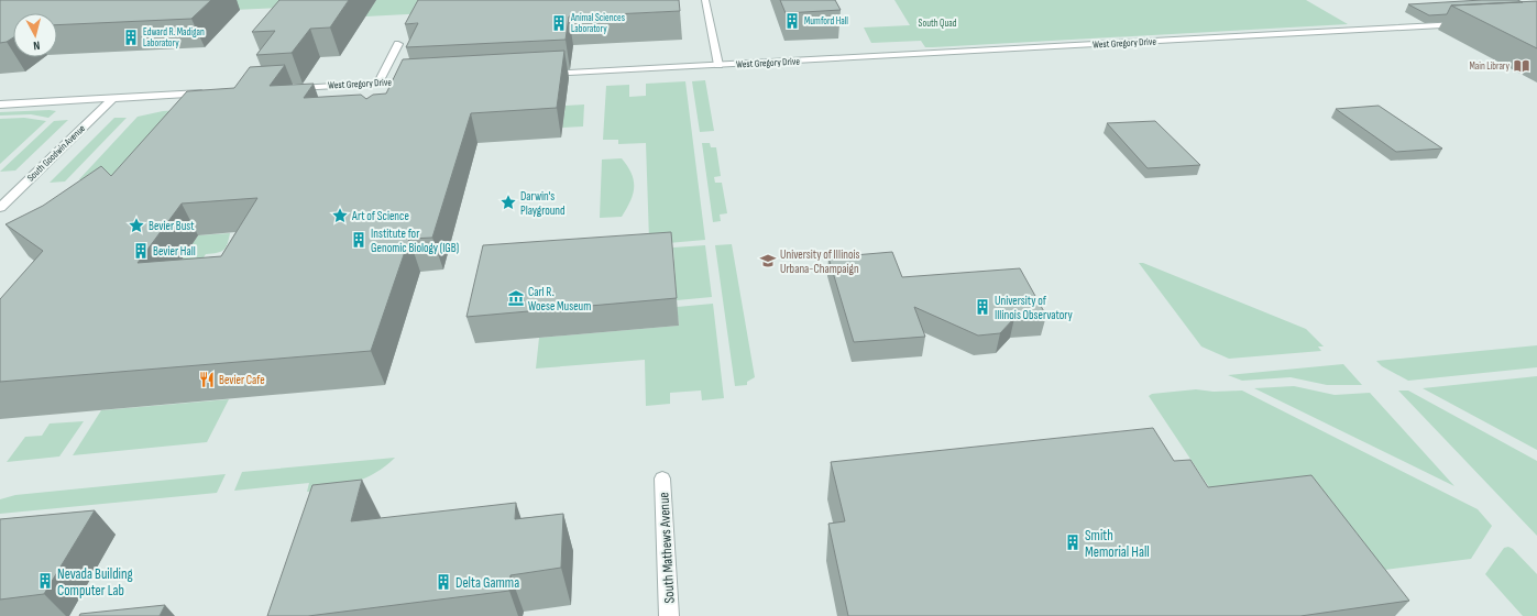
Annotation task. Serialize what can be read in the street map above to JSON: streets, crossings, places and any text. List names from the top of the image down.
{
  "streets": {
    "street": ["West Gregory Drive", "South Goodwin Avenue", "South Mathews Avenue"]
  },
  "parks": ["South Quad"],
  "places": {
    "building": [
      "Mumford Hall",
      "Animal Sciences Laboratory",
      "Edward R. Madigan Laboratory",
      "Institute for Genomic Biology (IGB)",
      "Bevier Hall",
      "University of Illinois Observatory",
      "Smith Memorial Hall",
      "Nevada Building Computer Lab",
      "Delta Gamma"
    ],
    "library": ["Main Library"],
    "place": ["Darwin's Playground", "Art of Science", "Bevier Bust"],
    "school or university": ["University of Illinois Urbana-Champaign"],
    "museum": ["Carl R. Woese Museum"],
    "restaurant": ["Bevier Cafe"]
  },
  "north": "bottom"
}
